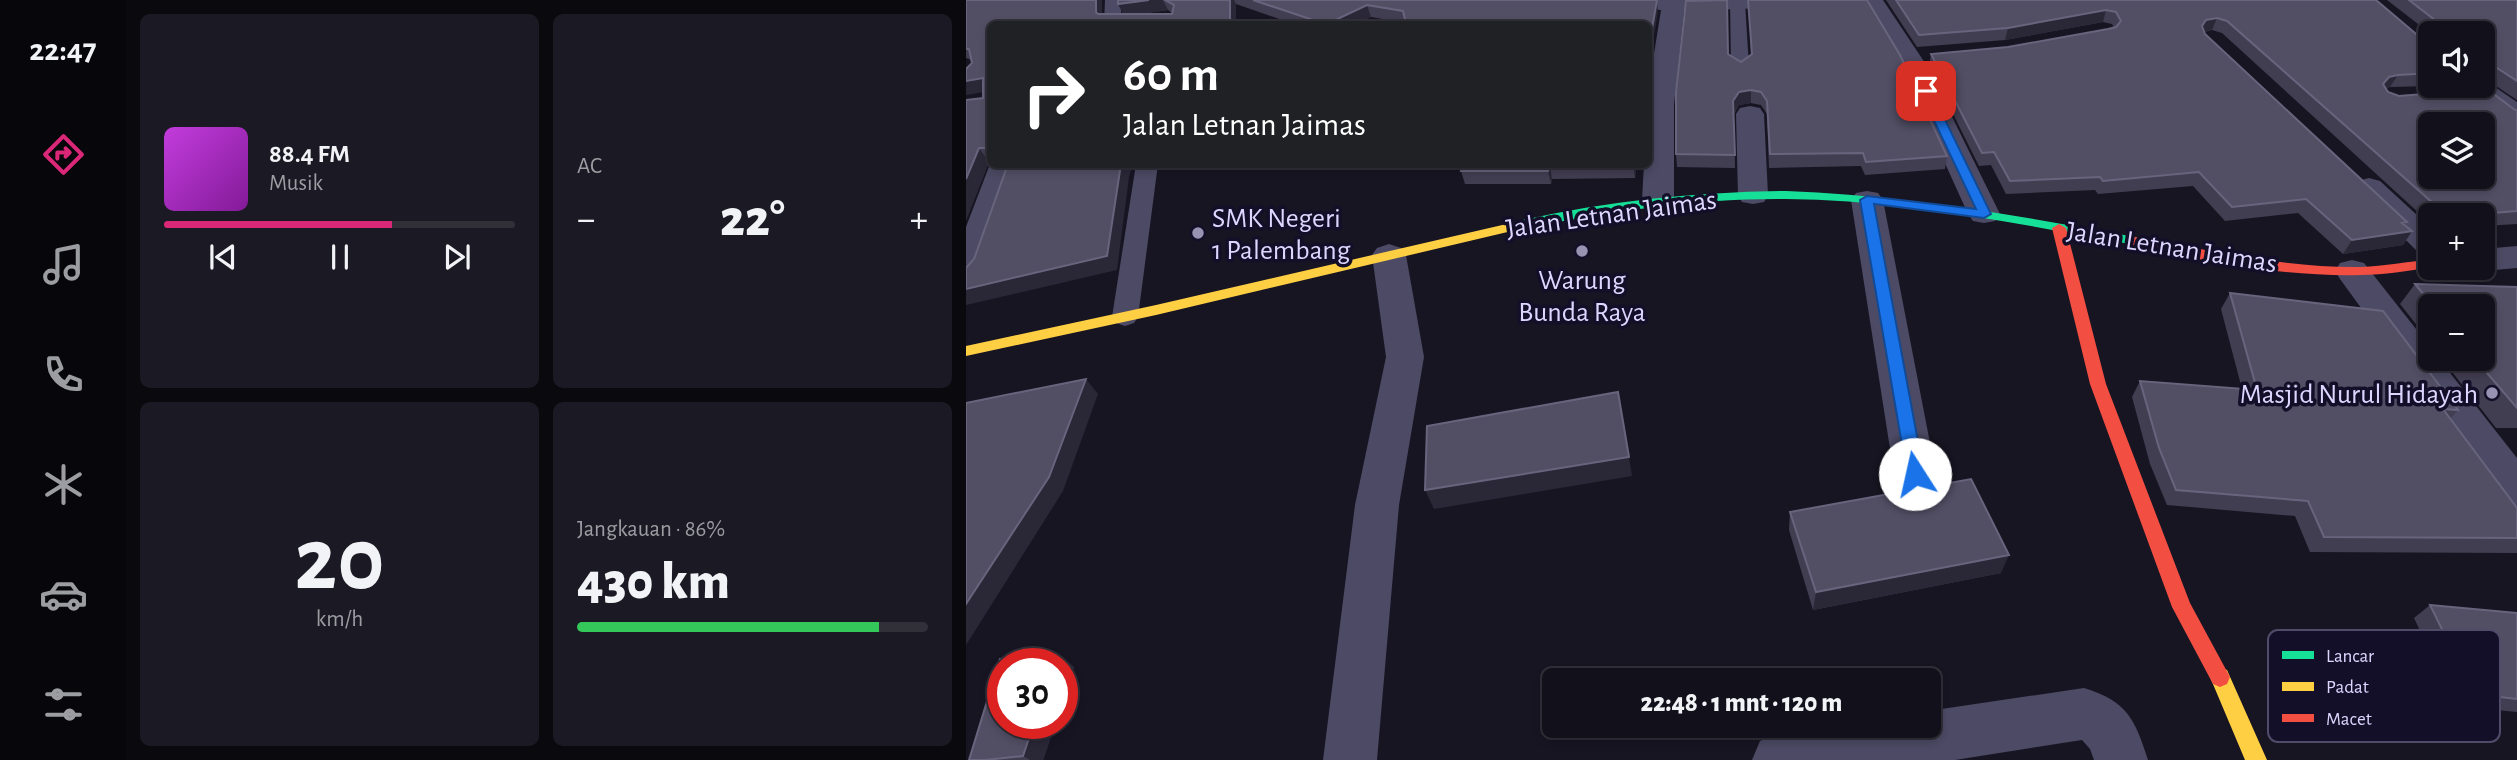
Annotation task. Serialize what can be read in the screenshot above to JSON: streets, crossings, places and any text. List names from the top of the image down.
{
  "streets": {
    "street": ["Jalan Letnan Jaimas"]
  },
  "places": ["SMK Negeri 1 Palembang", "Warung Bunda Raya", "Masjid Nurul Hidayah"],
  "legend": ["Lancar", "Padat", "Macet"],
  "page": {
    "tabs": "22:47",
    "tile": [
      "AC",
      ["20", "km/h"],
      ["Jangkauan · 86%", "430 km"]
    ],
    "map_buttons": ["+", "−"],
    "turn": ["60 m", "Jalan Letnan Jaimas"],
    "song": ["88.4 FM", "Musik"],
    "heat": ["−", "22°", "+"],
    "limit": "30",
    "trip": "22:48 · 1 mnt · 120 m"
  }
}
